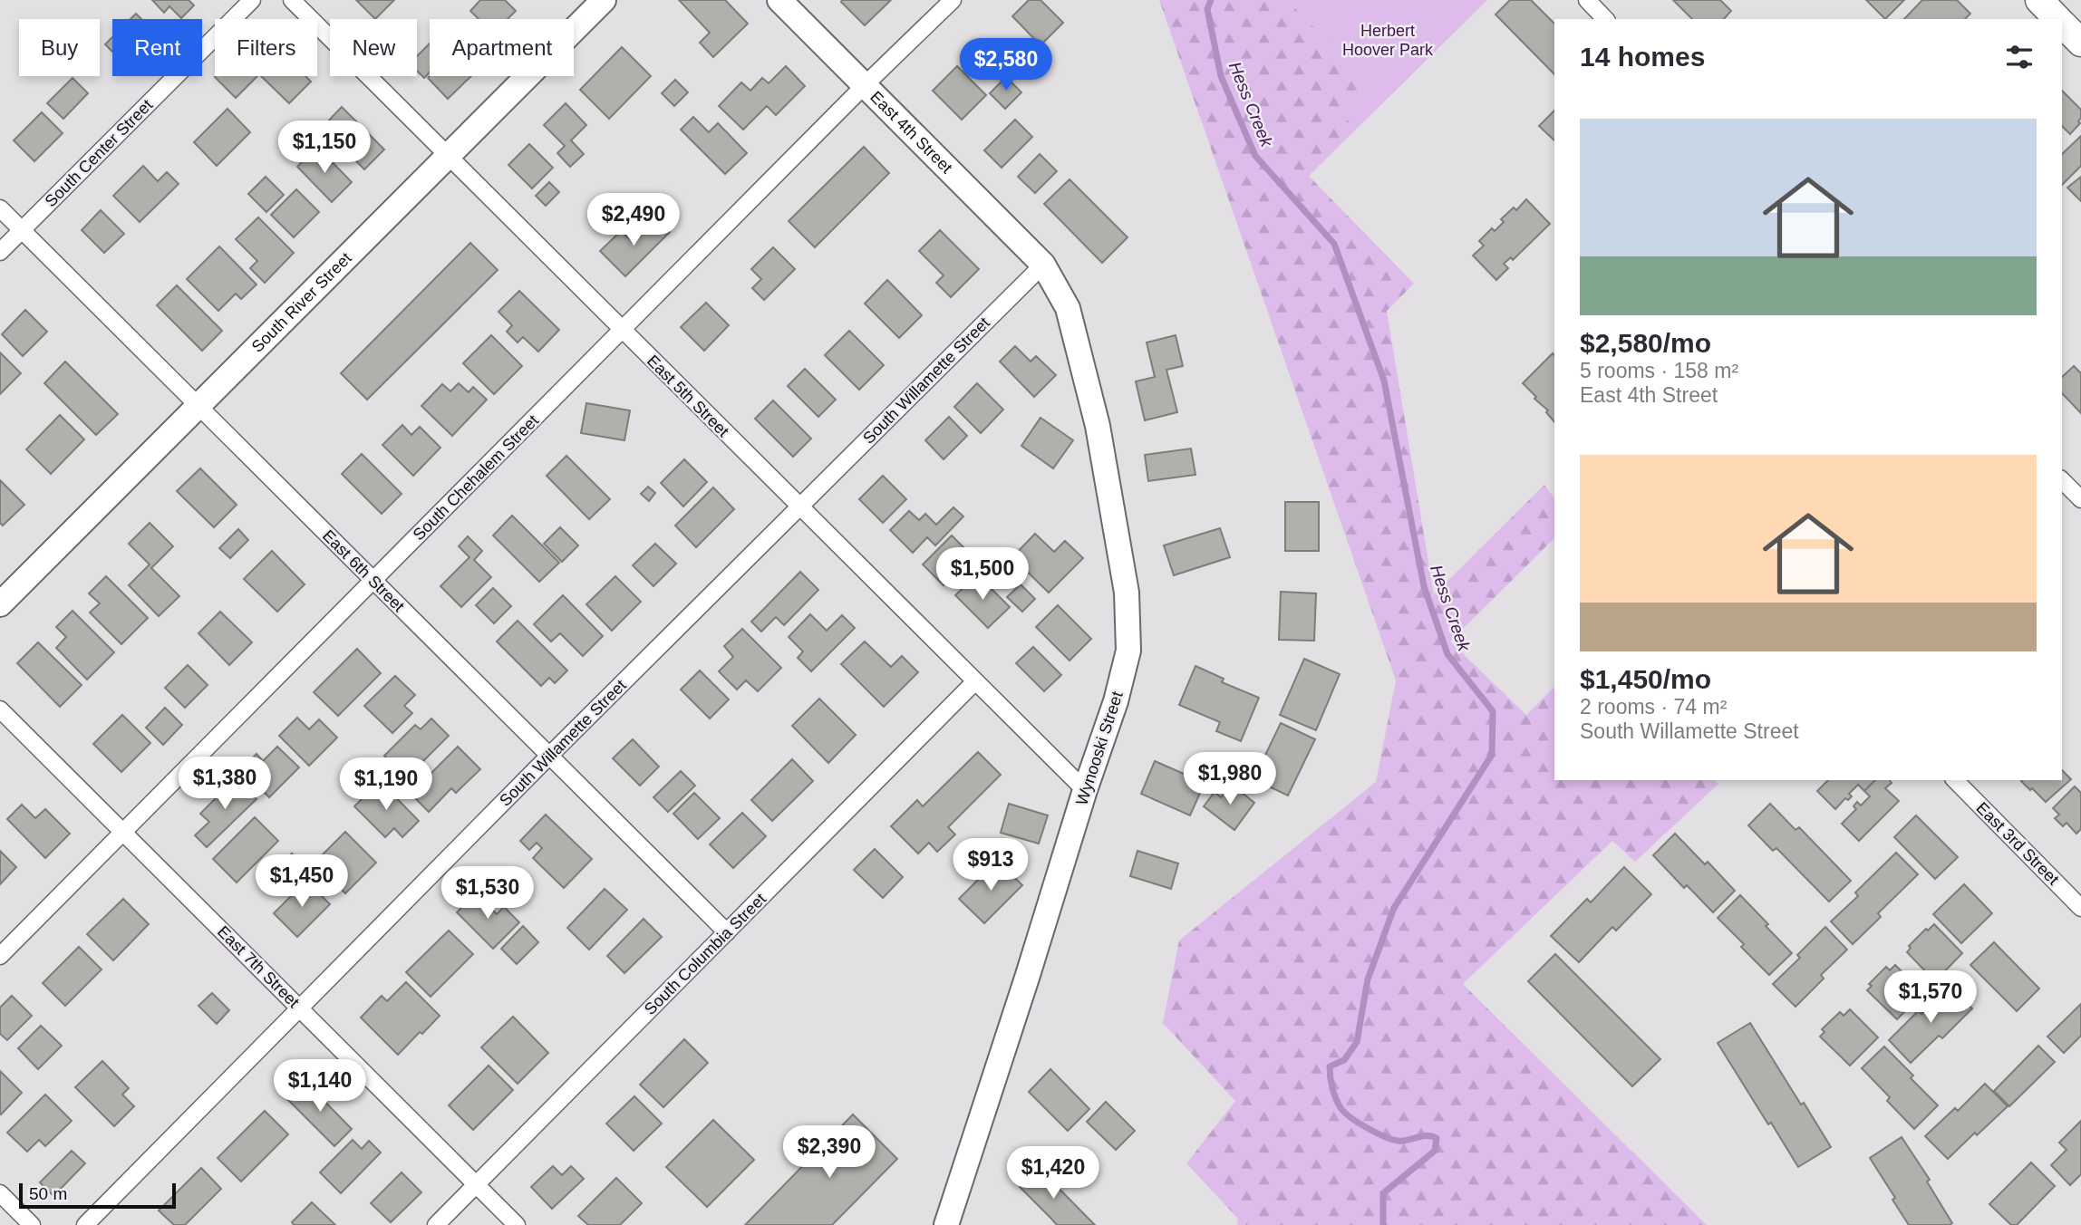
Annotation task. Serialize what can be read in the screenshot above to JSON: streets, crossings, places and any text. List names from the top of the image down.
{
  "streets": {
    "main road": ["East 4th Street", "South River Street", "Wynooski Street"],
    "street": [
      "South Center Street",
      "South Willamette Street",
      "East 5th Street",
      "South Chehalem Street",
      "East 6th Street",
      "East 3rd Street",
      "South Columbia Street",
      "East 7th Street"
    ]
  },
  "crossings": [
    ["East 4th Street", "South Willamette Street"],
    ["East 4th Street", "South Chehalem Street"],
    ["East 4th Street", "Wynooski Street"],
    ["South Center Street", "East 6th Street"],
    ["South River Street", "East 5th Street"],
    ["South River Street", "East 6th Street"],
    ["South Willamette Street", "East 5th Street"],
    ["South Willamette Street", "East 6th Street"],
    ["South Willamette Street", "Wynooski Street"],
    ["South Willamette Street", "East 7th Street"],
    ["East 5th Street", "South Chehalem Street"],
    ["East 5th Street", "Wynooski Street"],
    ["East 5th Street", "South Columbia Street"],
    ["South Chehalem Street", "East 6th Street"],
    ["South Chehalem Street", "East 7th Street"],
    ["East 6th Street", "South Columbia Street"],
    ["South Columbia Street", "East 7th Street"]
  ],
  "water": ["Hess Creek"],
  "parks": ["Herbert Hoover Park"],
  "scale_bar": "50 m",
  "page": {
    "chip": [
      "Buy",
      "Rent",
      "Filters",
      "New",
      "Apartment"
    ],
    "heading": "14 homes",
    "price": [
      "$2,580",
      "$1,150",
      "$2,490",
      "$1,500",
      "$1,980",
      "$1,380",
      "$1,190",
      "$913",
      "$1,450",
      "$1,530",
      "$1,570",
      "$1,140",
      "$2,390",
      "$1,420"
    ],
    "list": [
      {
        "name": "$2,580/mo",
        "note": "5 rooms · 158 m² · East 4th Street"
      },
      {
        "name": "$1,450/mo",
        "note": "2 rooms · 74 m² · South Willamette Street"
      }
    ],
    "scale": "50 m"
  }
}
